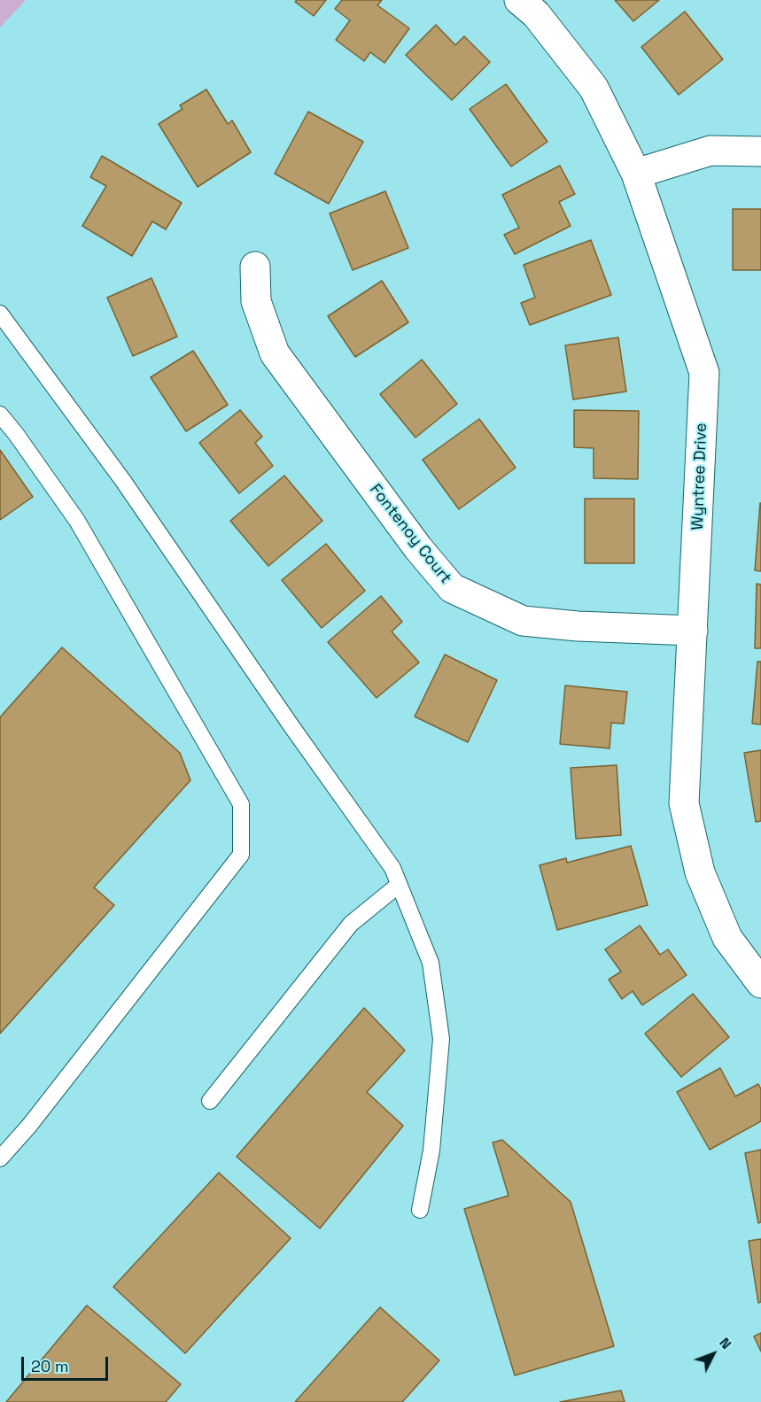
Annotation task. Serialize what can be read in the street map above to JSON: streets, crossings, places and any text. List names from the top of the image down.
{
  "streets": {
    "street": ["Wyntree Drive", "Fontenoy Court"]
  },
  "crossings": [
    ["Wyntree Drive", "Fontenoy Court"]
  ],
  "scale_bar": "20 m",
  "north": "top right"
}
